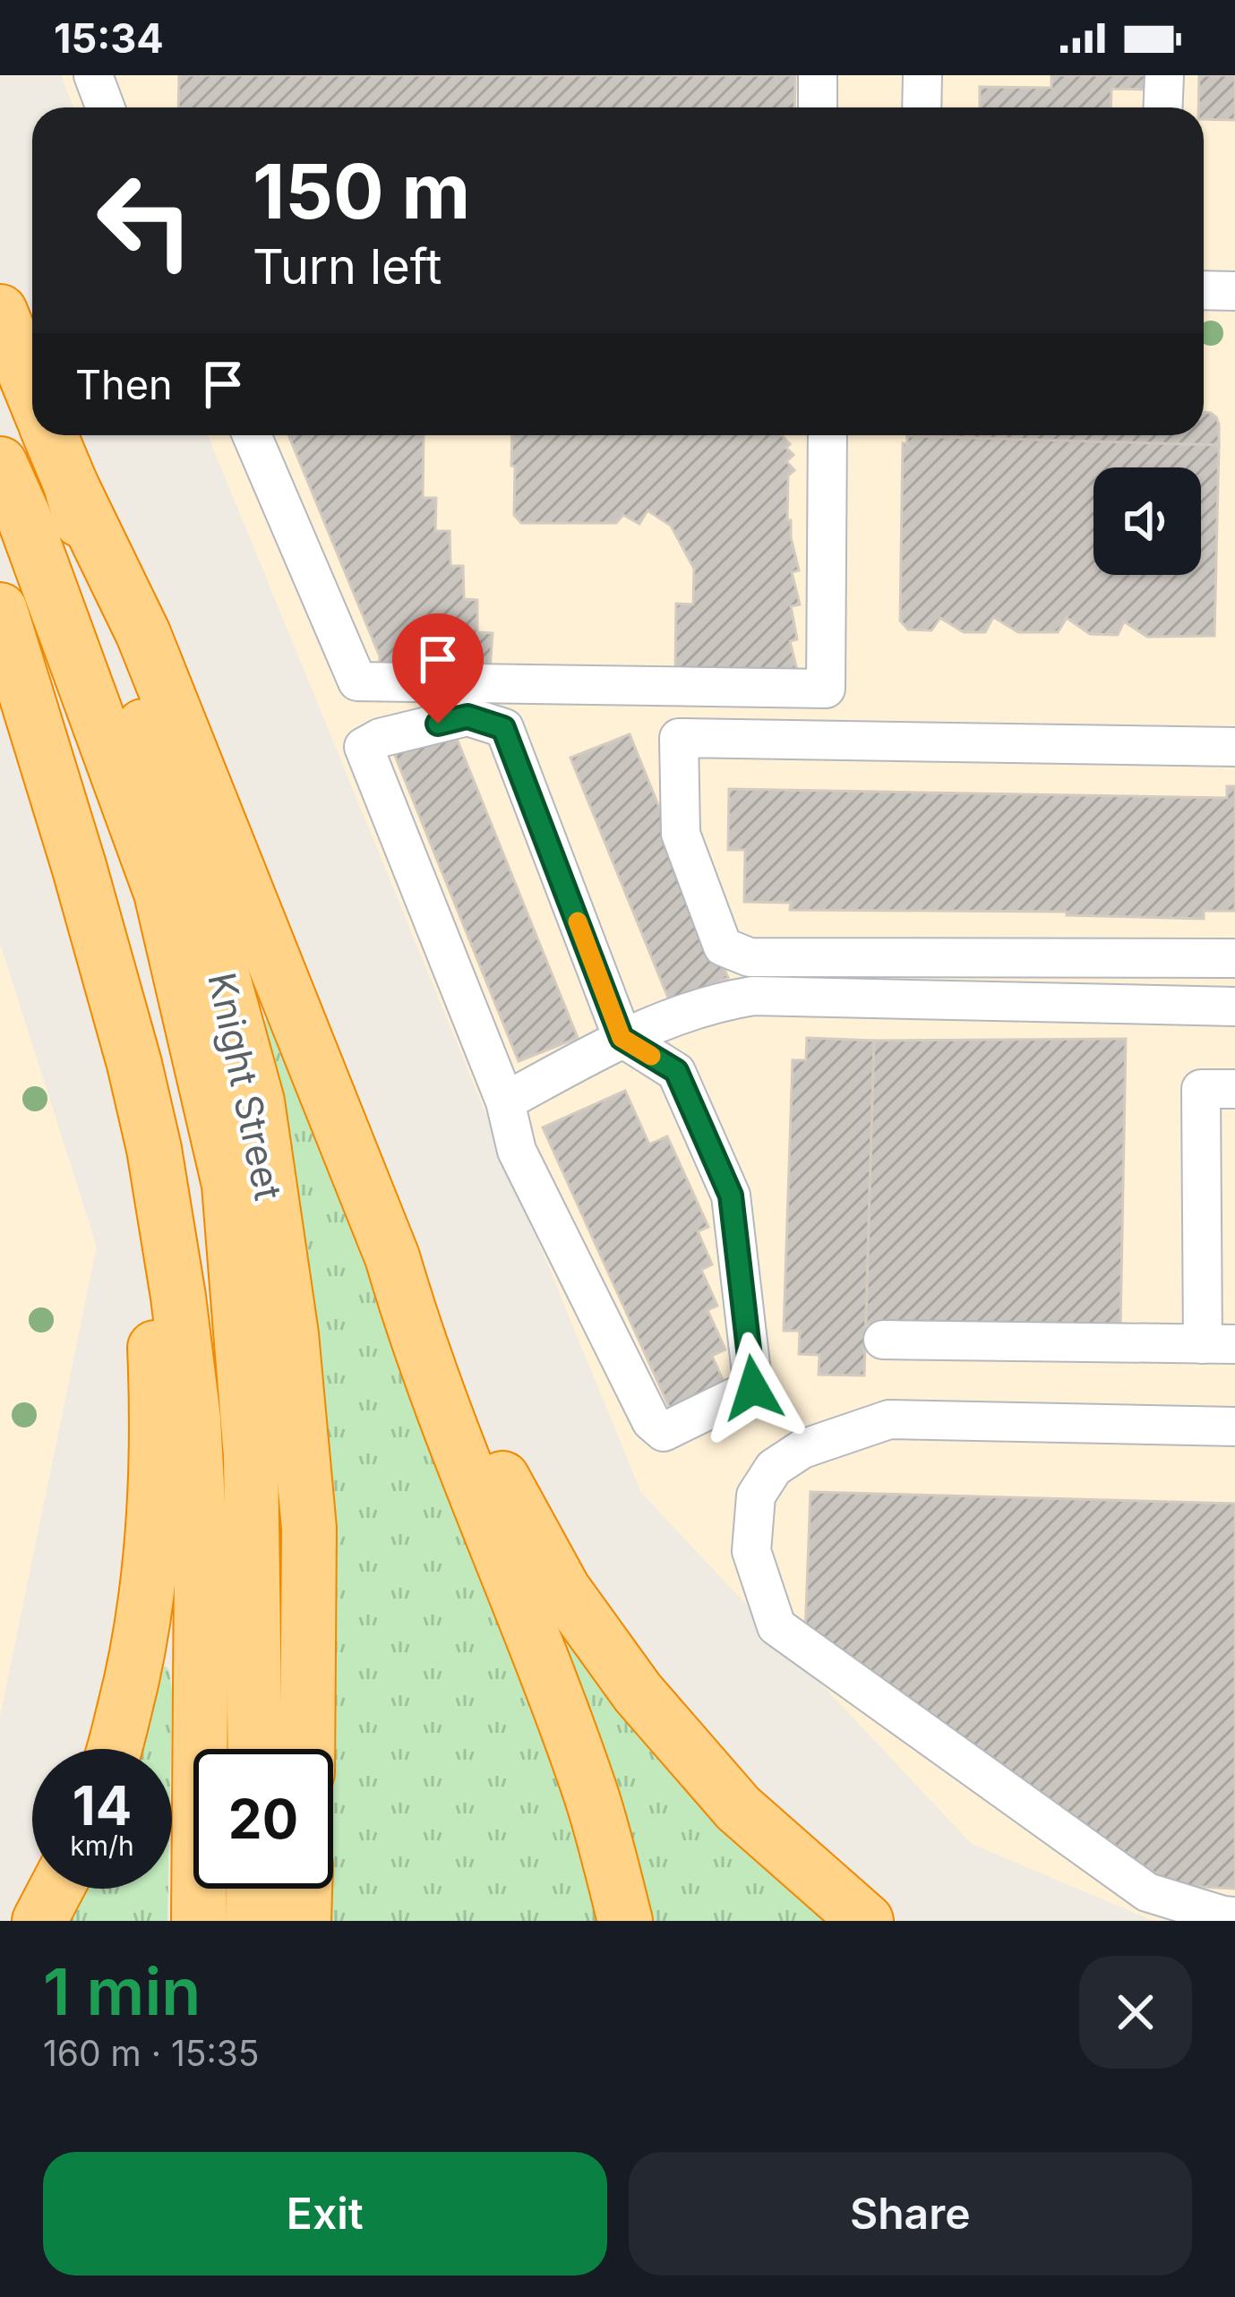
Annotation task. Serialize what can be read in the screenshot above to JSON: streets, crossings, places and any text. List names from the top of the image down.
{
  "streets": {
    "highway": ["Knight Street"]
  },
  "page": {
    "status": "15:34",
    "turn": ["150 m", "Turn left"],
    "then": "Then",
    "speed": "14 km/h",
    "limit": "20",
    "heading": ["1 min", "160 m · 15:35"],
    "buttons": ["Exit", "Share"]
  }
}
